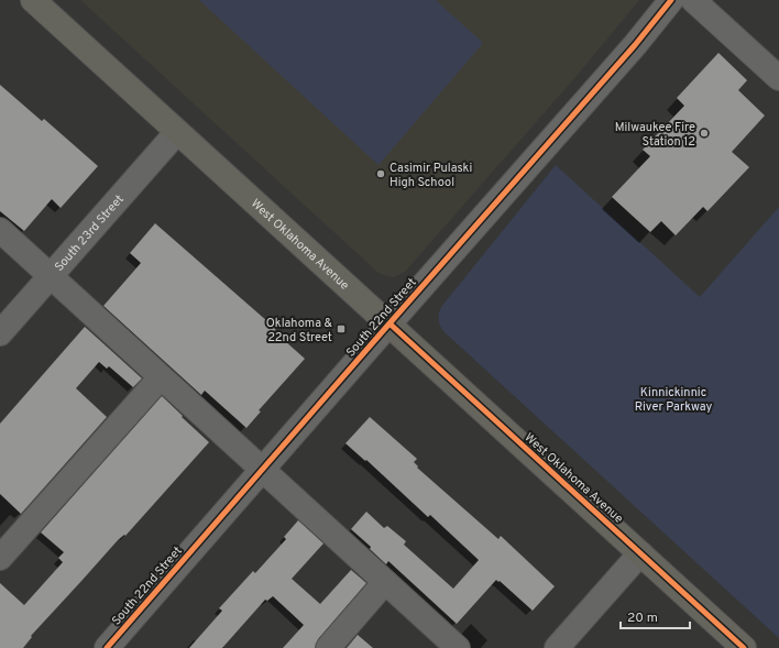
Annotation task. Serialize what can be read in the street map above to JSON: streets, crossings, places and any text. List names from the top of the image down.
{
  "streets": {
    "main road": ["West Oklahoma Avenue"],
    "street": ["South 23rd Street", "South 22nd Street"]
  },
  "crossings": [
    ["South 23rd Street", "West Oklahoma Avenue"],
    ["West Oklahoma Avenue", "South 22nd Street"]
  ],
  "parks": ["Kinnickinnic River Parkway"],
  "places": {
    "other": ["Milwaukee Fire Station 12", "Casimir Pulaski High School"],
    "transit": ["Oklahoma & 22nd Street"]
  },
  "scale_bar": "20 m"
}
